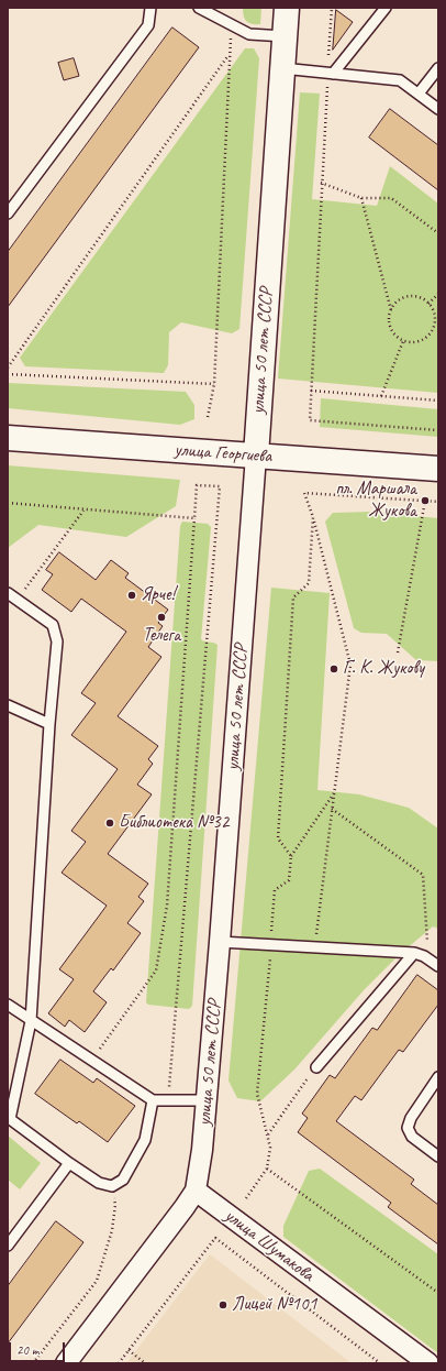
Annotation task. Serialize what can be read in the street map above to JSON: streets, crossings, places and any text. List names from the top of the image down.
{
  "streets": {
    "street": ["улица 50 лет СССР", "улица Георгиева", "улица Шумакова"]
  },
  "crossings": [
    ["улица 50 лет СССР", "улица Георгиева"],
    ["улица 50 лет СССР", "улица Шумакова"]
  ],
  "places": [
    "пл. Маршала Жукова",
    "Ярче!",
    "Телега",
    "Г. К. Жукову",
    "Библиотека №32",
    "Лицей №101"
  ],
  "scale_bar": "20 m"
}
